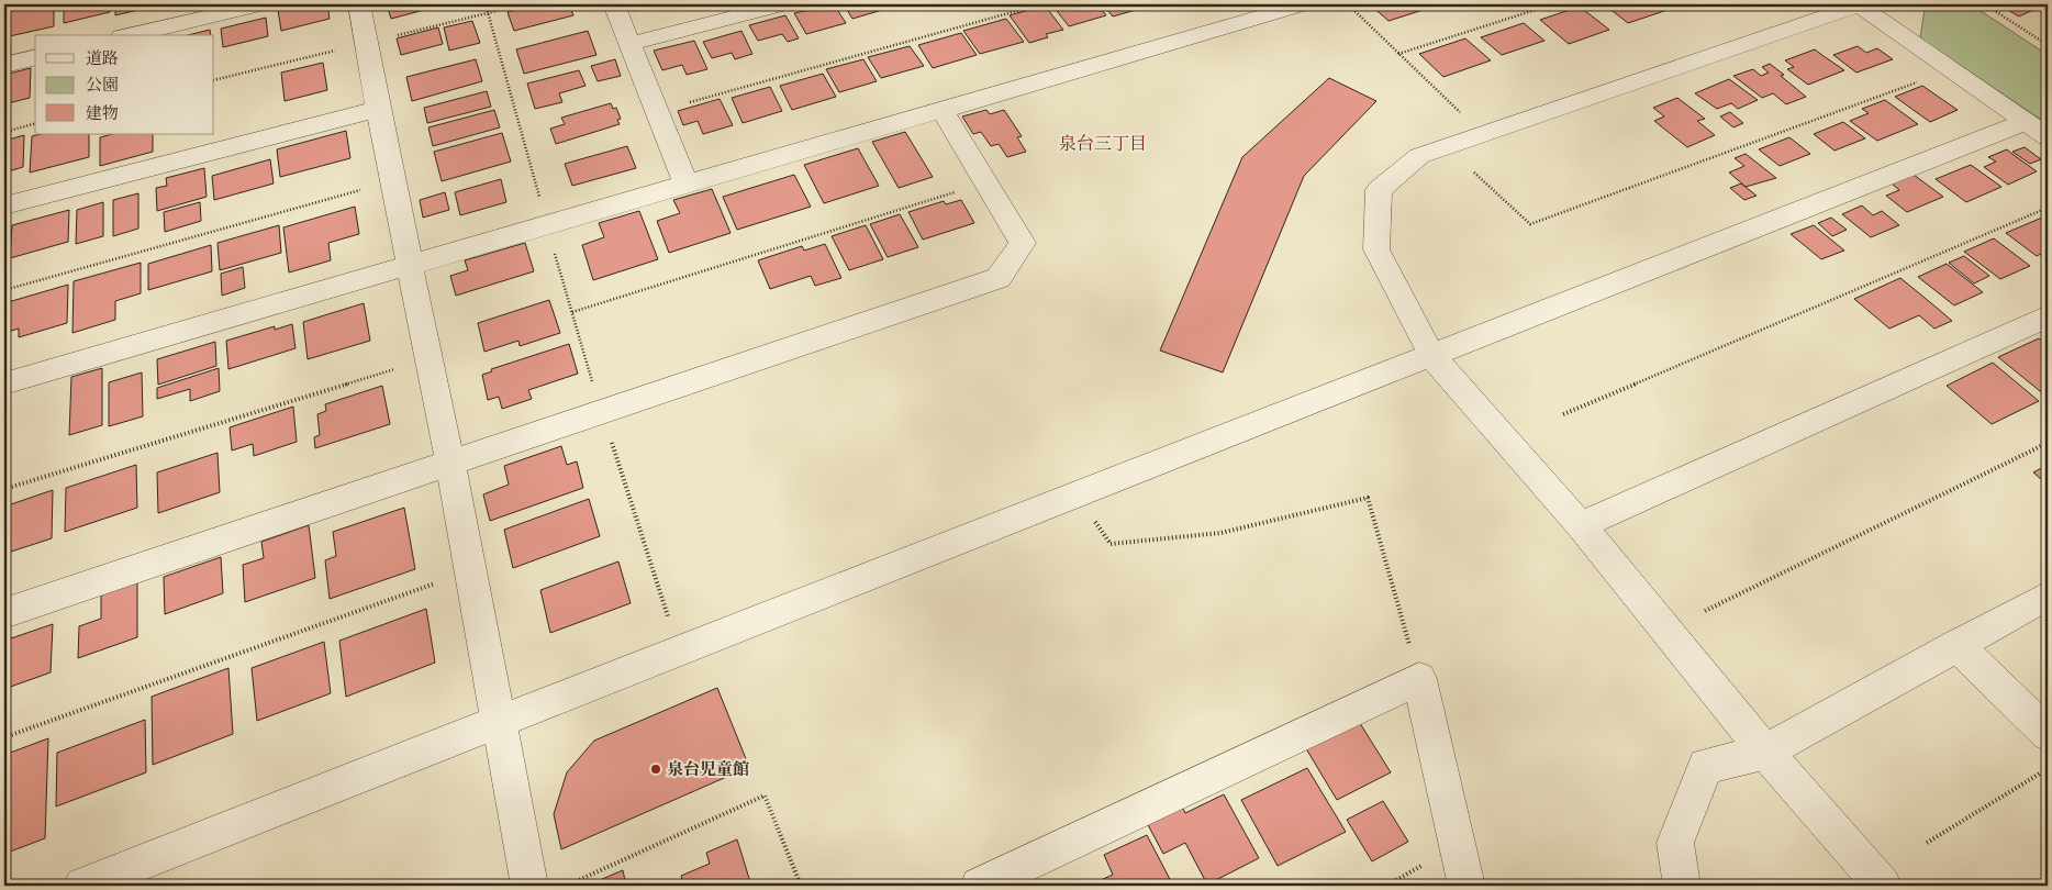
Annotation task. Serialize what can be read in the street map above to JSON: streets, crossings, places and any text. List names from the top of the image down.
{
  "districts": ["泉台三丁目"],
  "places": ["泉台児童館"],
  "legend": ["道路", "公園", "建物"]
}
